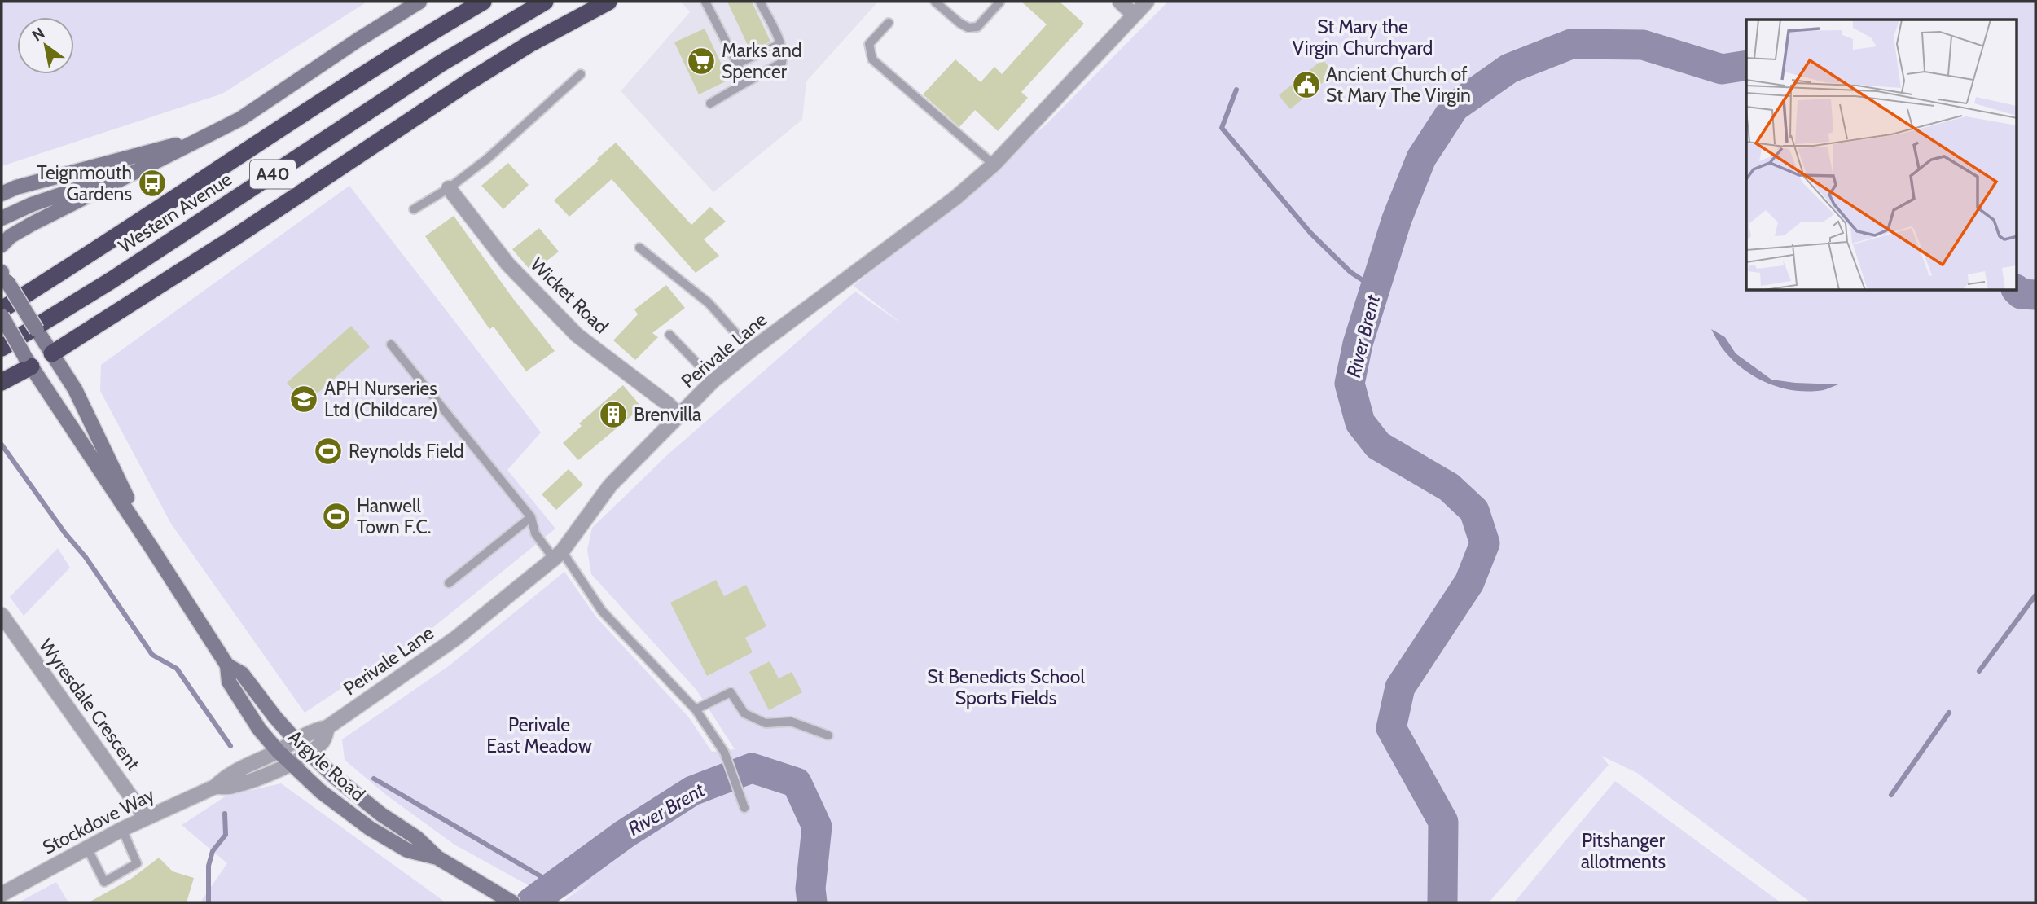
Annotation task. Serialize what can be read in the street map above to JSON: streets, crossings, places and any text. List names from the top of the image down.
{
  "streets": {
    "highway": ["A40", "Western Avenue"],
    "main road": ["Argyle Road"],
    "street": [
      "Wicket Road",
      "Perivale Lane",
      "Wyresdale Crescent",
      "Stockdove Way"
    ]
  },
  "crossings": [
    ["A40", "Argyle Road"],
    ["Wicket Road", "Perivale Lane"],
    ["Perivale Lane", "Argyle Road"],
    ["Perivale Lane", "Stockdove Way"],
    ["Wyresdale Crescent", "Stockdove Way"],
    ["Argyle Road", "Stockdove Way"]
  ],
  "water": ["River Brent"],
  "parks": [
    "St Mary the Virgin Churchyard",
    "St Benedicts School Sports Fields",
    "Perivale East Meadow",
    "Pitshanger allotments"
  ],
  "places": {
    "supermarket": ["Marks and Spencer"],
    "public building": ["Ancient Church of St Mary The Virgin"],
    "bus stop": ["Teignmouth Gardens"],
    "school or university": ["APH Nurseries Ltd (Childcare)"],
    "building": ["Brenvilla"],
    "sports": ["Reynolds Field", "Hanwell Town F.C."]
  },
  "north": "top left"
}
